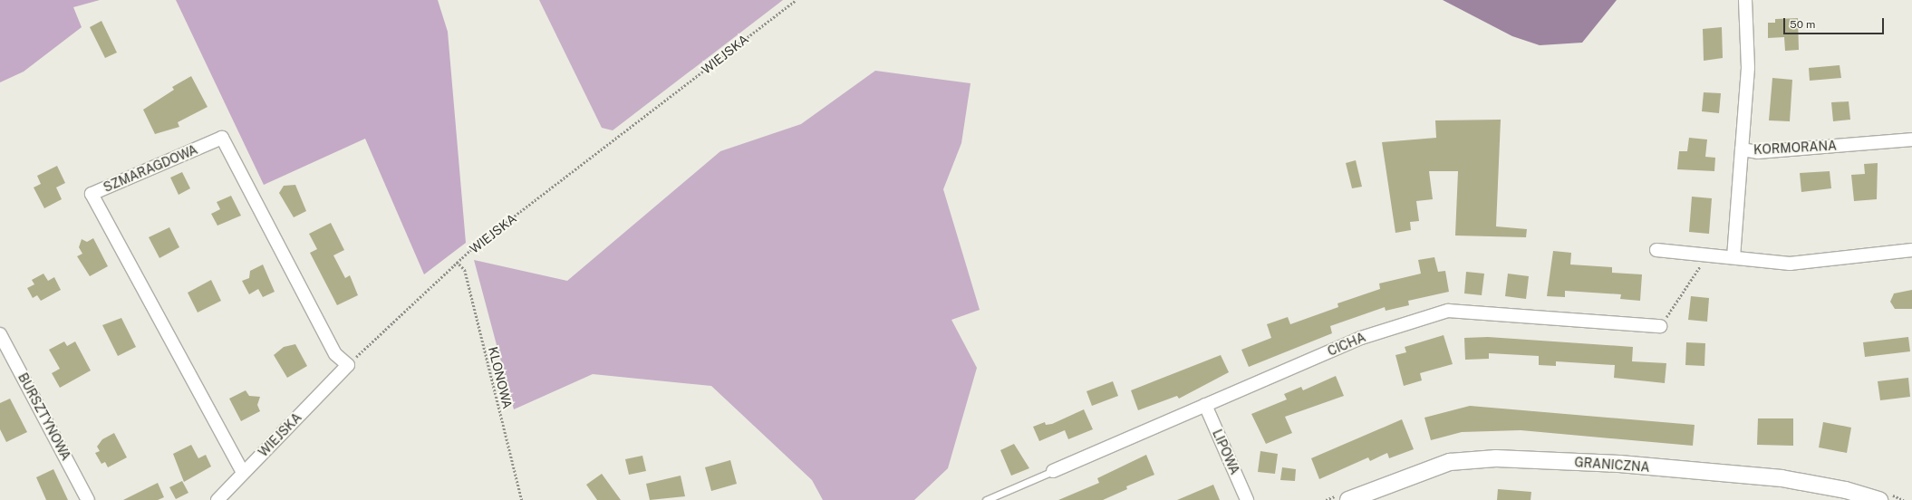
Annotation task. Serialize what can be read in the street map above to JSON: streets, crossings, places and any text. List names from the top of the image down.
{
  "streets": {
    "street": [
      "WIEJSKA",
      "KORMORANA",
      "SZMARAGDOWA",
      "CICHA",
      "BURSZTYNOWA",
      "LIPOWA",
      "GRANICZNA"
    ],
    "path": ["KLONOWA"]
  },
  "crossings": [
    ["WIEJSKA", "SZMARAGDOWA"],
    ["WIEJSKA", "KLONOWA"],
    ["CICHA", "LIPOWA"]
  ],
  "scale_bar": "50 m"
}
